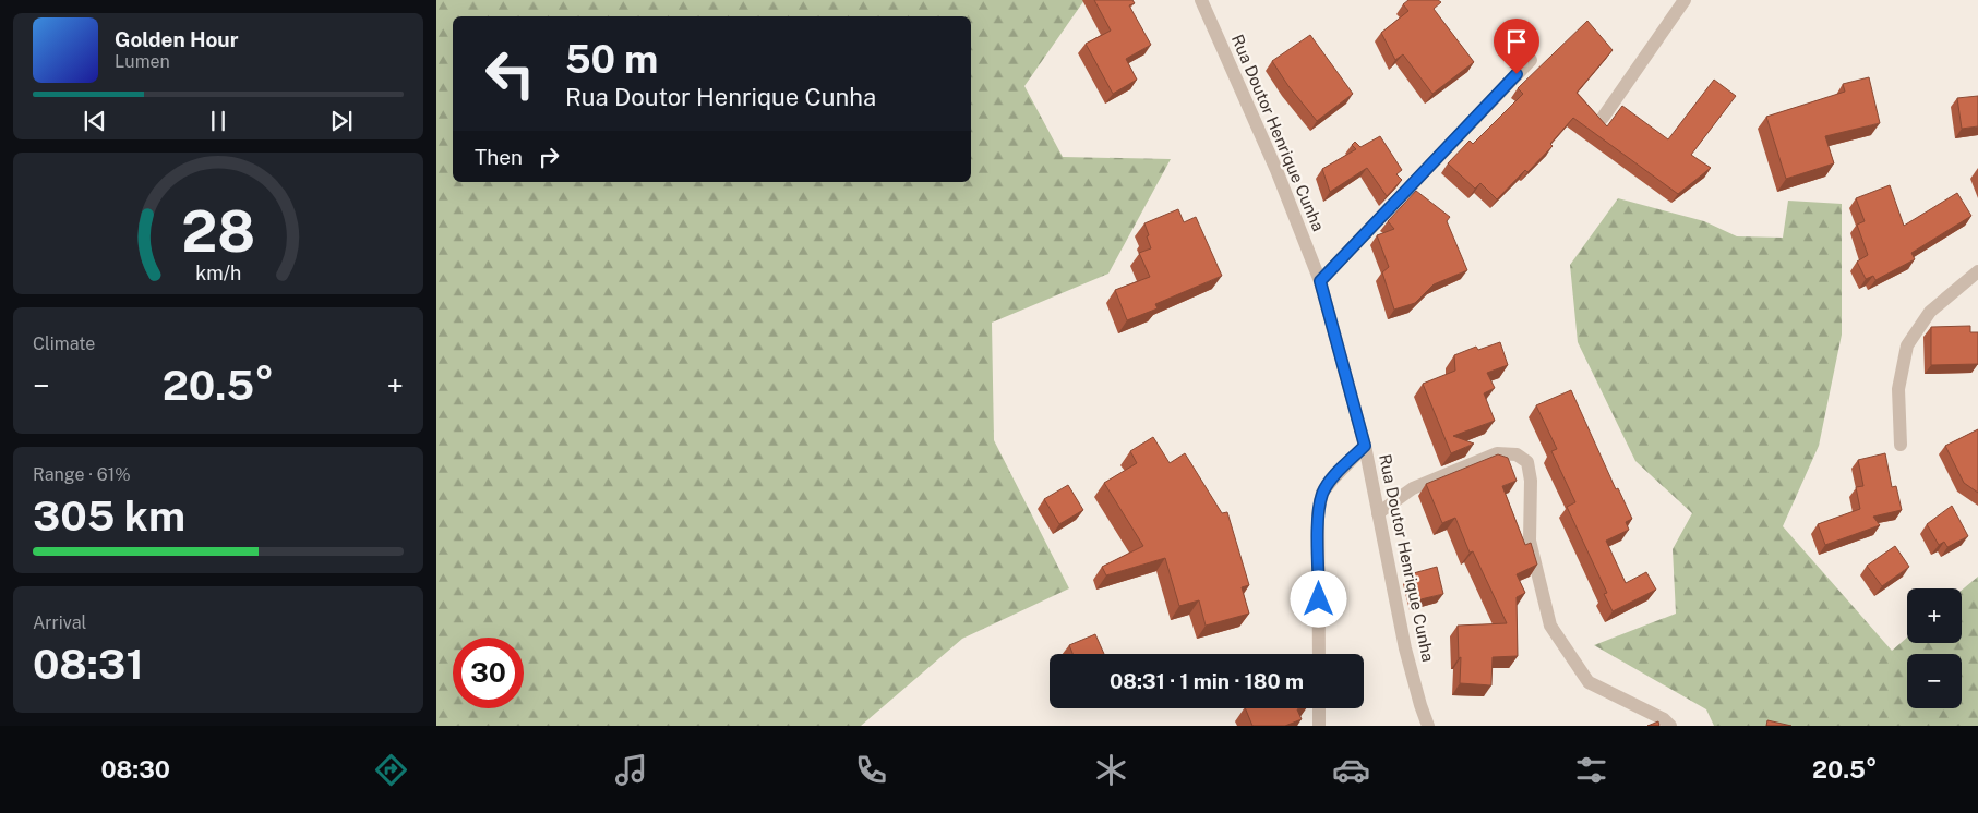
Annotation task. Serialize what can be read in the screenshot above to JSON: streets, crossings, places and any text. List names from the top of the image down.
{
  "streets": {
    "street": ["Rua Doutor Henrique Cunha"]
  },
  "page": {
    "turn": ["50 m", "Rua Doutor Henrique Cunha"],
    "song": ["Golden Hour", "Lumen"],
    "then": "Then",
    "tile": [
      "Climate",
      ["Range · 61%", "305 km"],
      ["Arrival", "08:31"]
    ],
    "heat": ["−", "20.5°", "+"],
    "map_buttons": ["+", "−"],
    "limit": "30",
    "trip": "08:31 · 1 min · 180 m",
    "tabs": ["08:30", "20.5°"],
    "gauge": ["28", "km/h"]
  }
}
